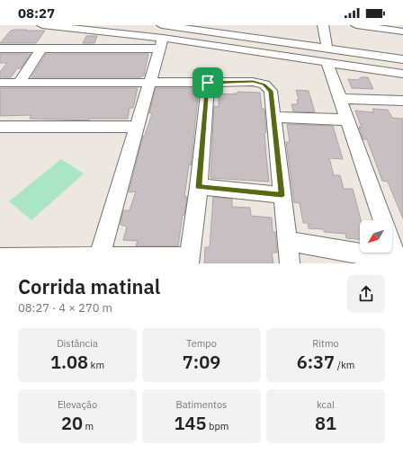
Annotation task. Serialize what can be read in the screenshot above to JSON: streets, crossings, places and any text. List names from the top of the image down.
{
  "north": "bottom left",
  "page": {
    "status": "08:27",
    "heading": ["Corrida matinal", "08:27 · 4 × 270 m"],
    "stats": [
      ["Distância", "1.08 km"],
      ["Tempo", "7:09"],
      ["Ritmo", "6:37 /km"],
      ["Elevação", "20 m"],
      ["Batimentos", "145 bpm"],
      ["kcal", "81"]
    ]
  }
}
